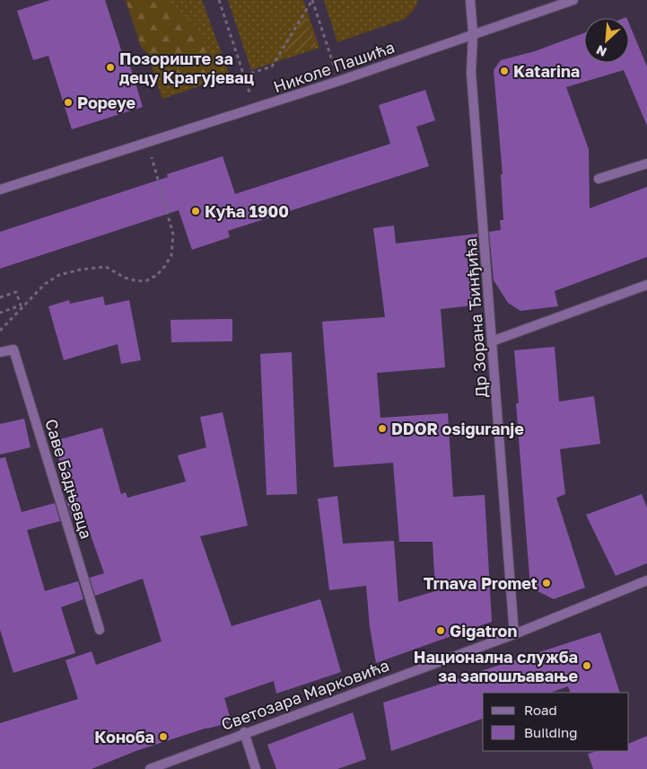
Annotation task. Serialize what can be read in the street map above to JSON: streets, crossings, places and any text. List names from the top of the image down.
{
  "streets": {
    "street": [
      "Николе Пашића",
      "Др Зорана Ђинђића",
      "Саве Бадњевца",
      "Светозара Марковића"
    ]
  },
  "crossings": [
    ["Николе Пашића", "Др Зорана Ђинђића"],
    ["Др Зорана Ђинђића", "Светозара Марковића"]
  ],
  "places": [
    "Позориште за децу Крагујевац",
    "Katarina",
    "Popeye",
    "Кућа 1900",
    "DDOR osiguranje",
    "Trnava Promet",
    "Gigatron",
    "Национална служба за запошљавање",
    "Коноба"
  ],
  "legend": ["Road", "Building"],
  "north": "bottom left"
}
